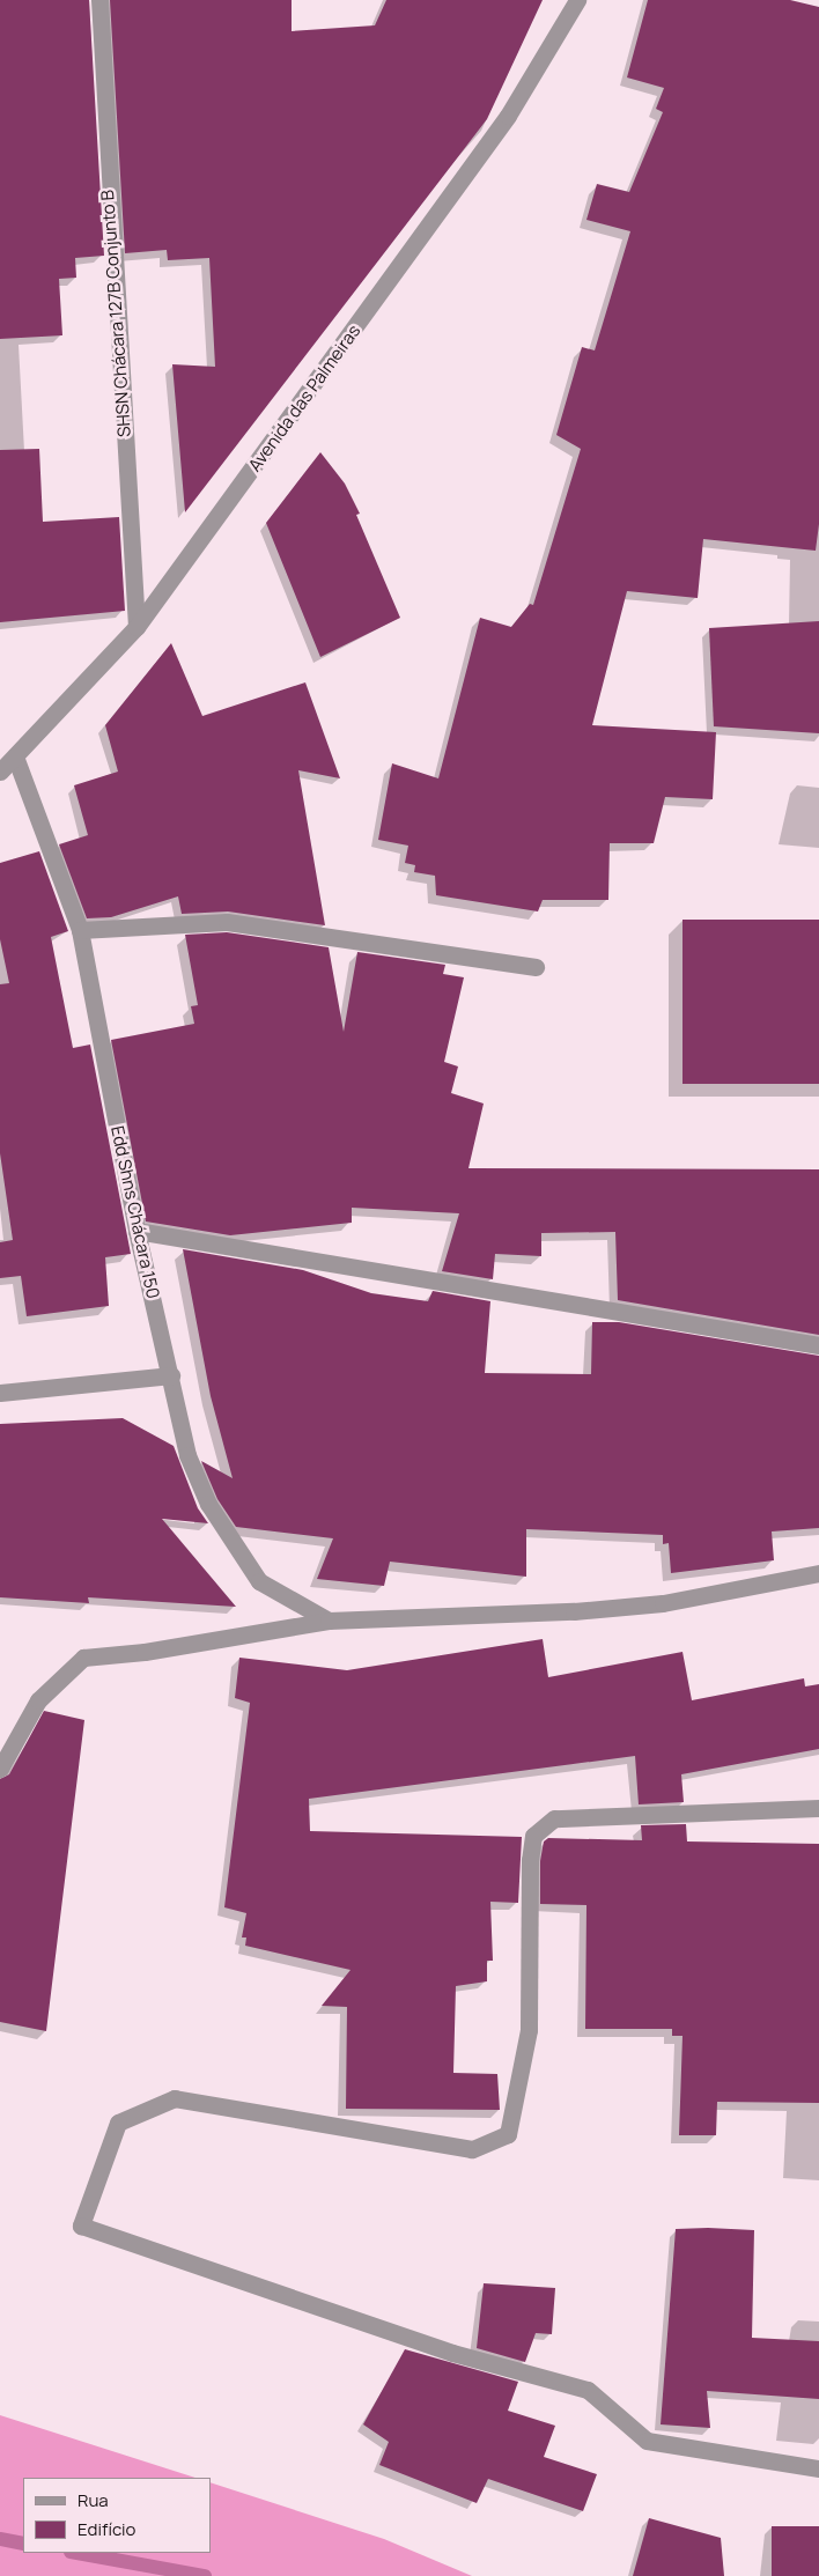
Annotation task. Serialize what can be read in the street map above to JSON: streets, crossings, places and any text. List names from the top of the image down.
{
  "streets": {
    "street": ["SHSN Chácara 127B Conjunto B", "Avenida das Palmeiras", "Edd Shns Chácara 150"]
  },
  "crossings": [
    ["SHSN Chácara 127B Conjunto B", "Avenida das Palmeiras"],
    ["Avenida das Palmeiras", "Edd Shns Chácara 150"]
  ],
  "legend": ["Rua", "Edifício"]
}
